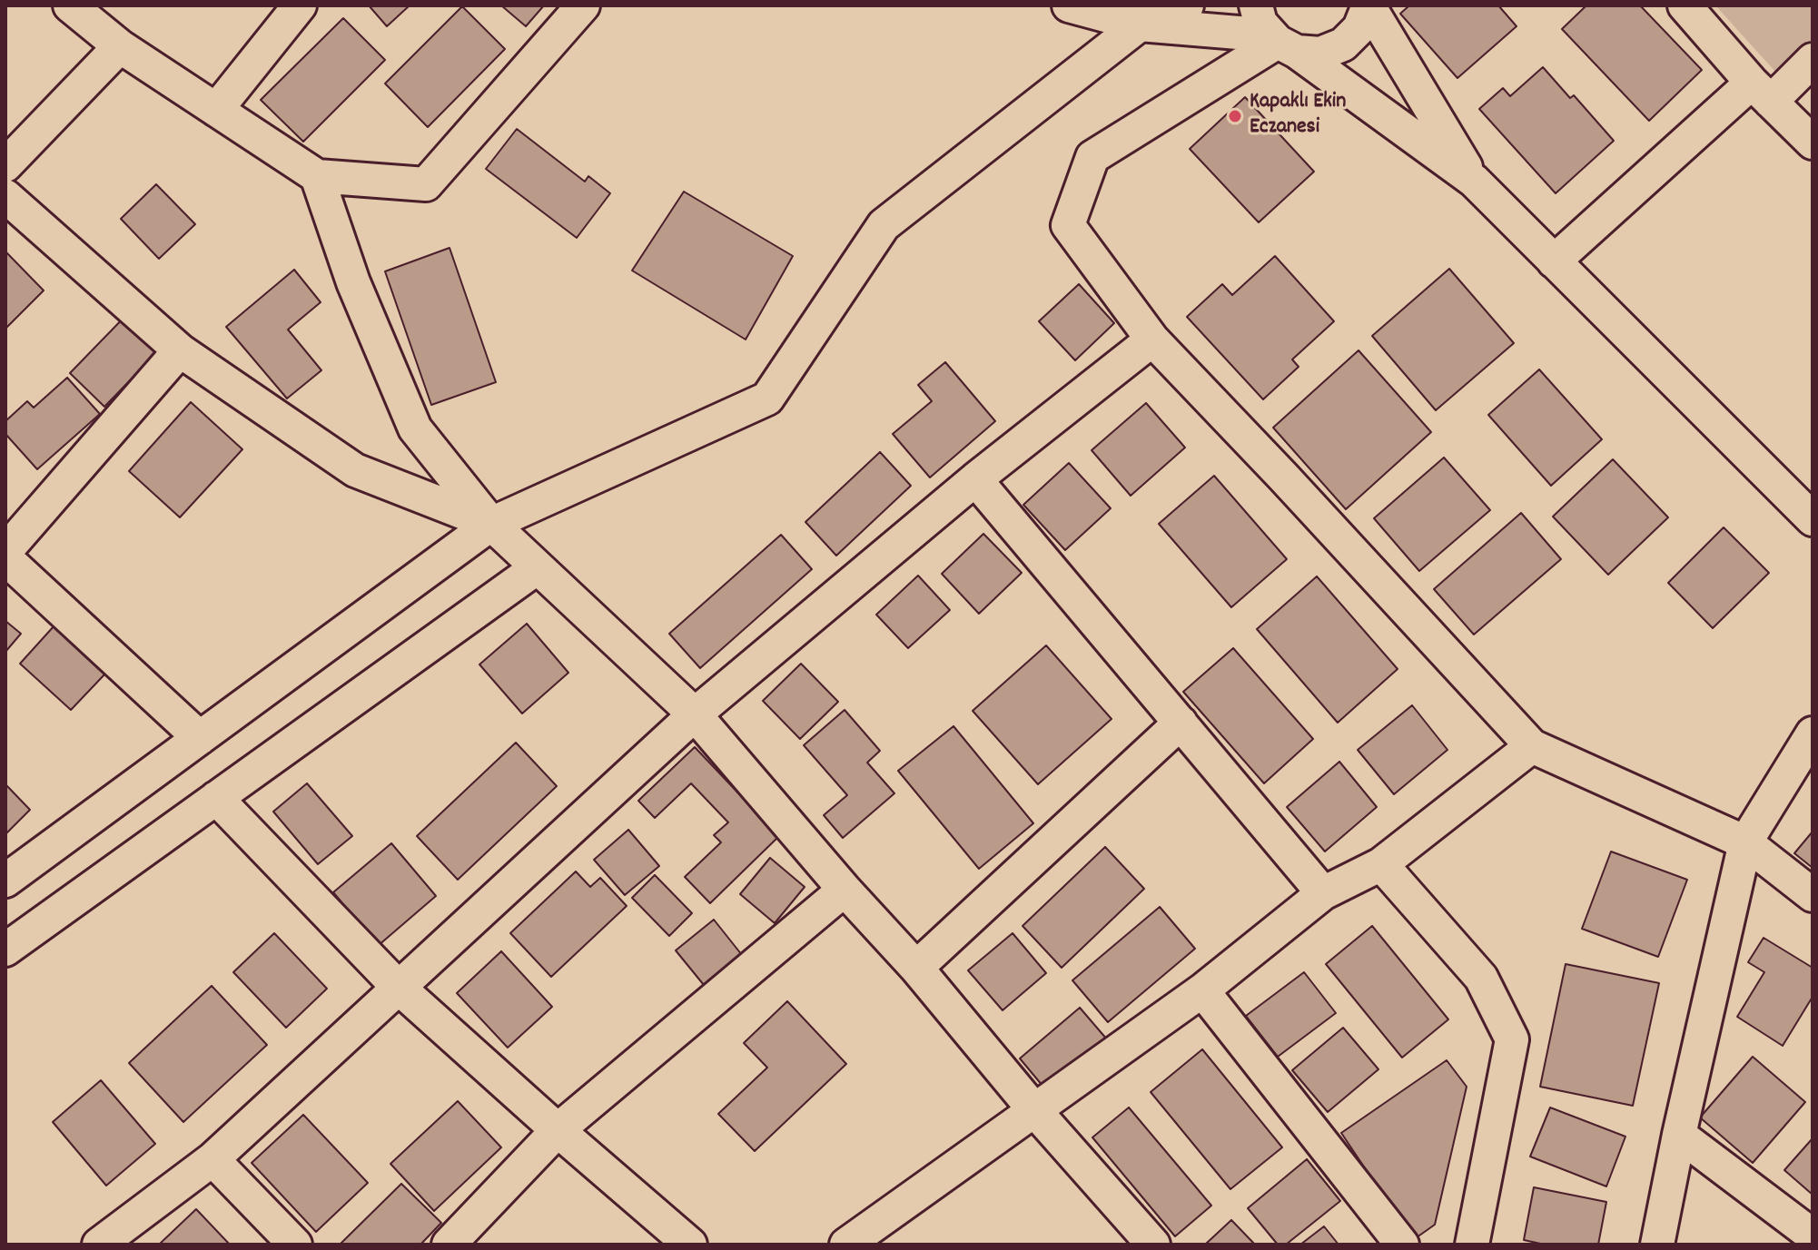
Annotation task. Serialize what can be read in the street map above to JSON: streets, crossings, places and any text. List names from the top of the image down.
{
  "places": ["Kapaklı Ekin Eczanesi"]
}
